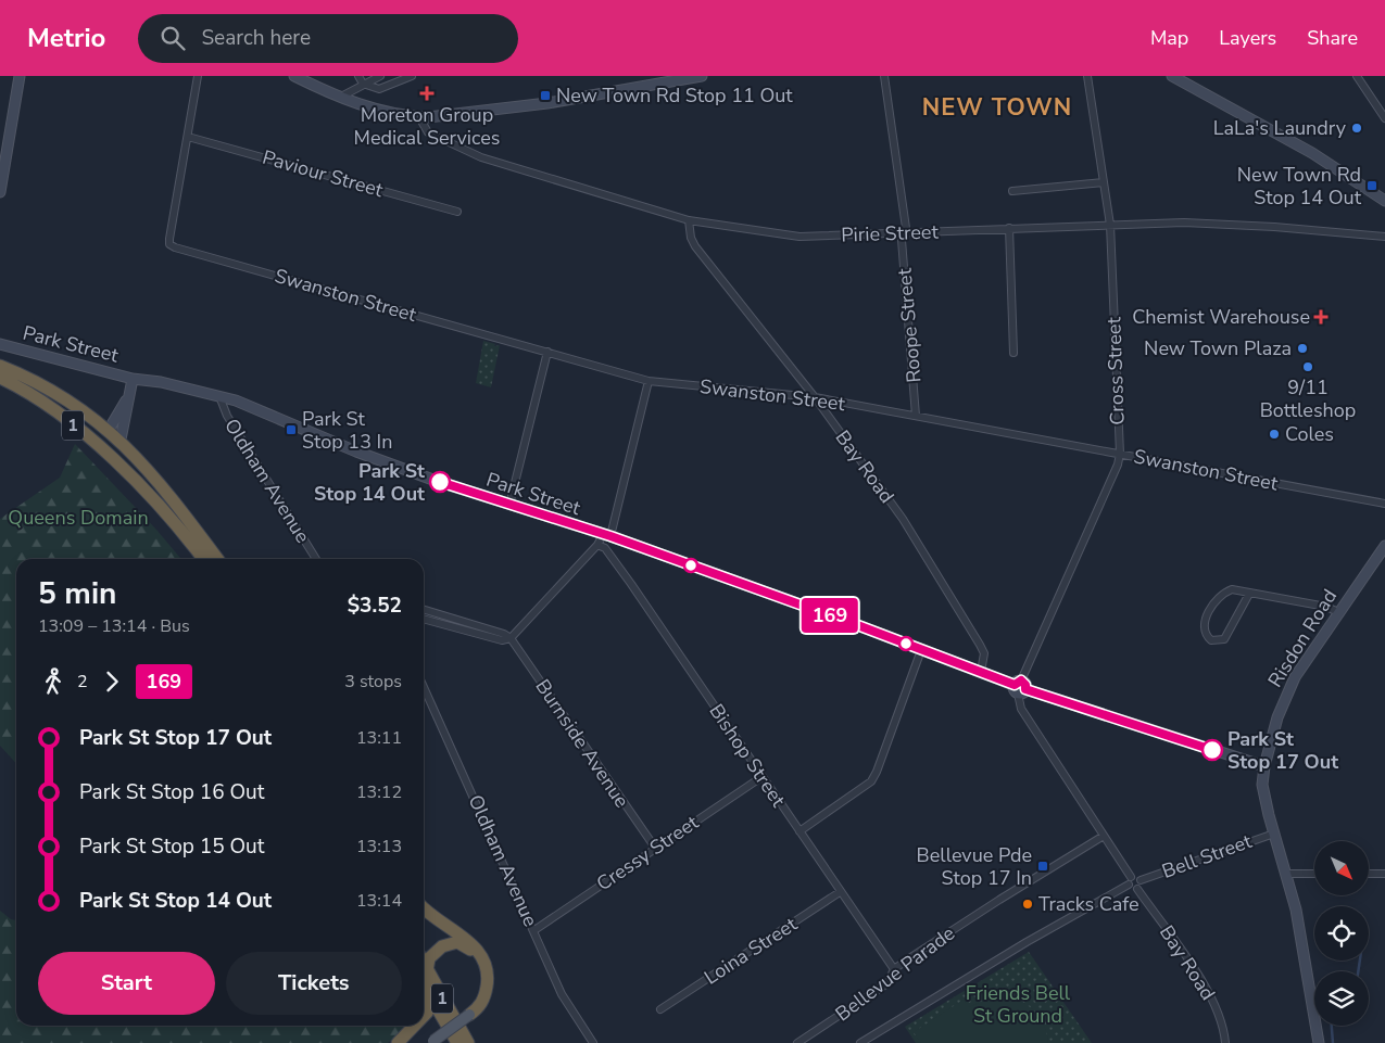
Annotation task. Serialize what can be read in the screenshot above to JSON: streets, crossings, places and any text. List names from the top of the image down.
{
  "streets": {
    "highway": ["1"],
    "street": [
      "Paviour Street",
      "Pirie Street",
      "Swanston Street",
      "Roope Street",
      "Park Street",
      "Cross Street",
      "Bay Road",
      "Oldham Avenue",
      "Risdon Road",
      "Burnside Avenue",
      "Bishop Street",
      "Cressy Street",
      "Bell Street",
      "Loina Street",
      "Bellevue Parade"
    ]
  },
  "crossings": [
    ["Paviour Street", "Swanston Street"],
    ["Pirie Street", "Roope Street"],
    ["Pirie Street", "Cross Street"],
    ["Pirie Street", "Bay Road"],
    ["Swanston Street", "Roope Street"],
    ["Swanston Street", "Cross Street"],
    ["Swanston Street", "Bay Road"],
    ["Park Street", "Cross Street"],
    ["Park Street", "1"],
    ["Park Street", "Bay Road"],
    ["Park Street", "Oldham Avenue"],
    ["Park Street", "Risdon Road"],
    ["Bay Road", "Bell Street"],
    ["Oldham Avenue", "Cressy Street"],
    ["Risdon Road", "Bell Street"],
    ["Burnside Avenue", "Cressy Street"],
    ["Bishop Street", "Cressy Street"],
    ["Bishop Street", "Loina Street"],
    ["Bishop Street", "Bellevue Parade"]
  ],
  "districts": ["NEW TOWN"],
  "parks": ["Queens Domain", "Friends Bell St Ground"],
  "places": {
    "health": ["Moreton Group Medical Services", "Chemist Warehouse"],
    "transit": [
      "New Town Rd Stop 11 Out",
      "New Town Rd Stop 14 Out",
      "Park St Stop 13 In",
      "Bellevue Pde Stop 17 In"
    ],
    "other": [
      "LaLa's Laundry",
      "New Town Plaza",
      "9/11 Bottleshop",
      "Coles",
      "Park St Stop 14 Out",
      "Park St Stop 17 Out",
      "Tracks Cafe"
    ]
  },
  "lines": ["bus line 169"],
  "north": "bottom right",
  "page": {
    "header": "Metrio",
    "search": "Search here",
    "nav": ["Map", "Layers", "Share"],
    "on_map": "169",
    "heading": ["5 min", "13:09 – 13:14 · Bus", "$3.52"],
    "legs": ["2", "169", "3 stops"],
    "list": [
      {
        "name": "Park St Stop 17 Out",
        "value": "13:11"
      },
      {
        "name": "Park St Stop 16 Out",
        "value": "13:12"
      },
      {
        "name": "Park St Stop 15 Out",
        "value": "13:13"
      },
      {
        "name": "Park St Stop 14 Out",
        "value": "13:14"
      }
    ],
    "buttons": ["Start", "Tickets"]
  }
}
